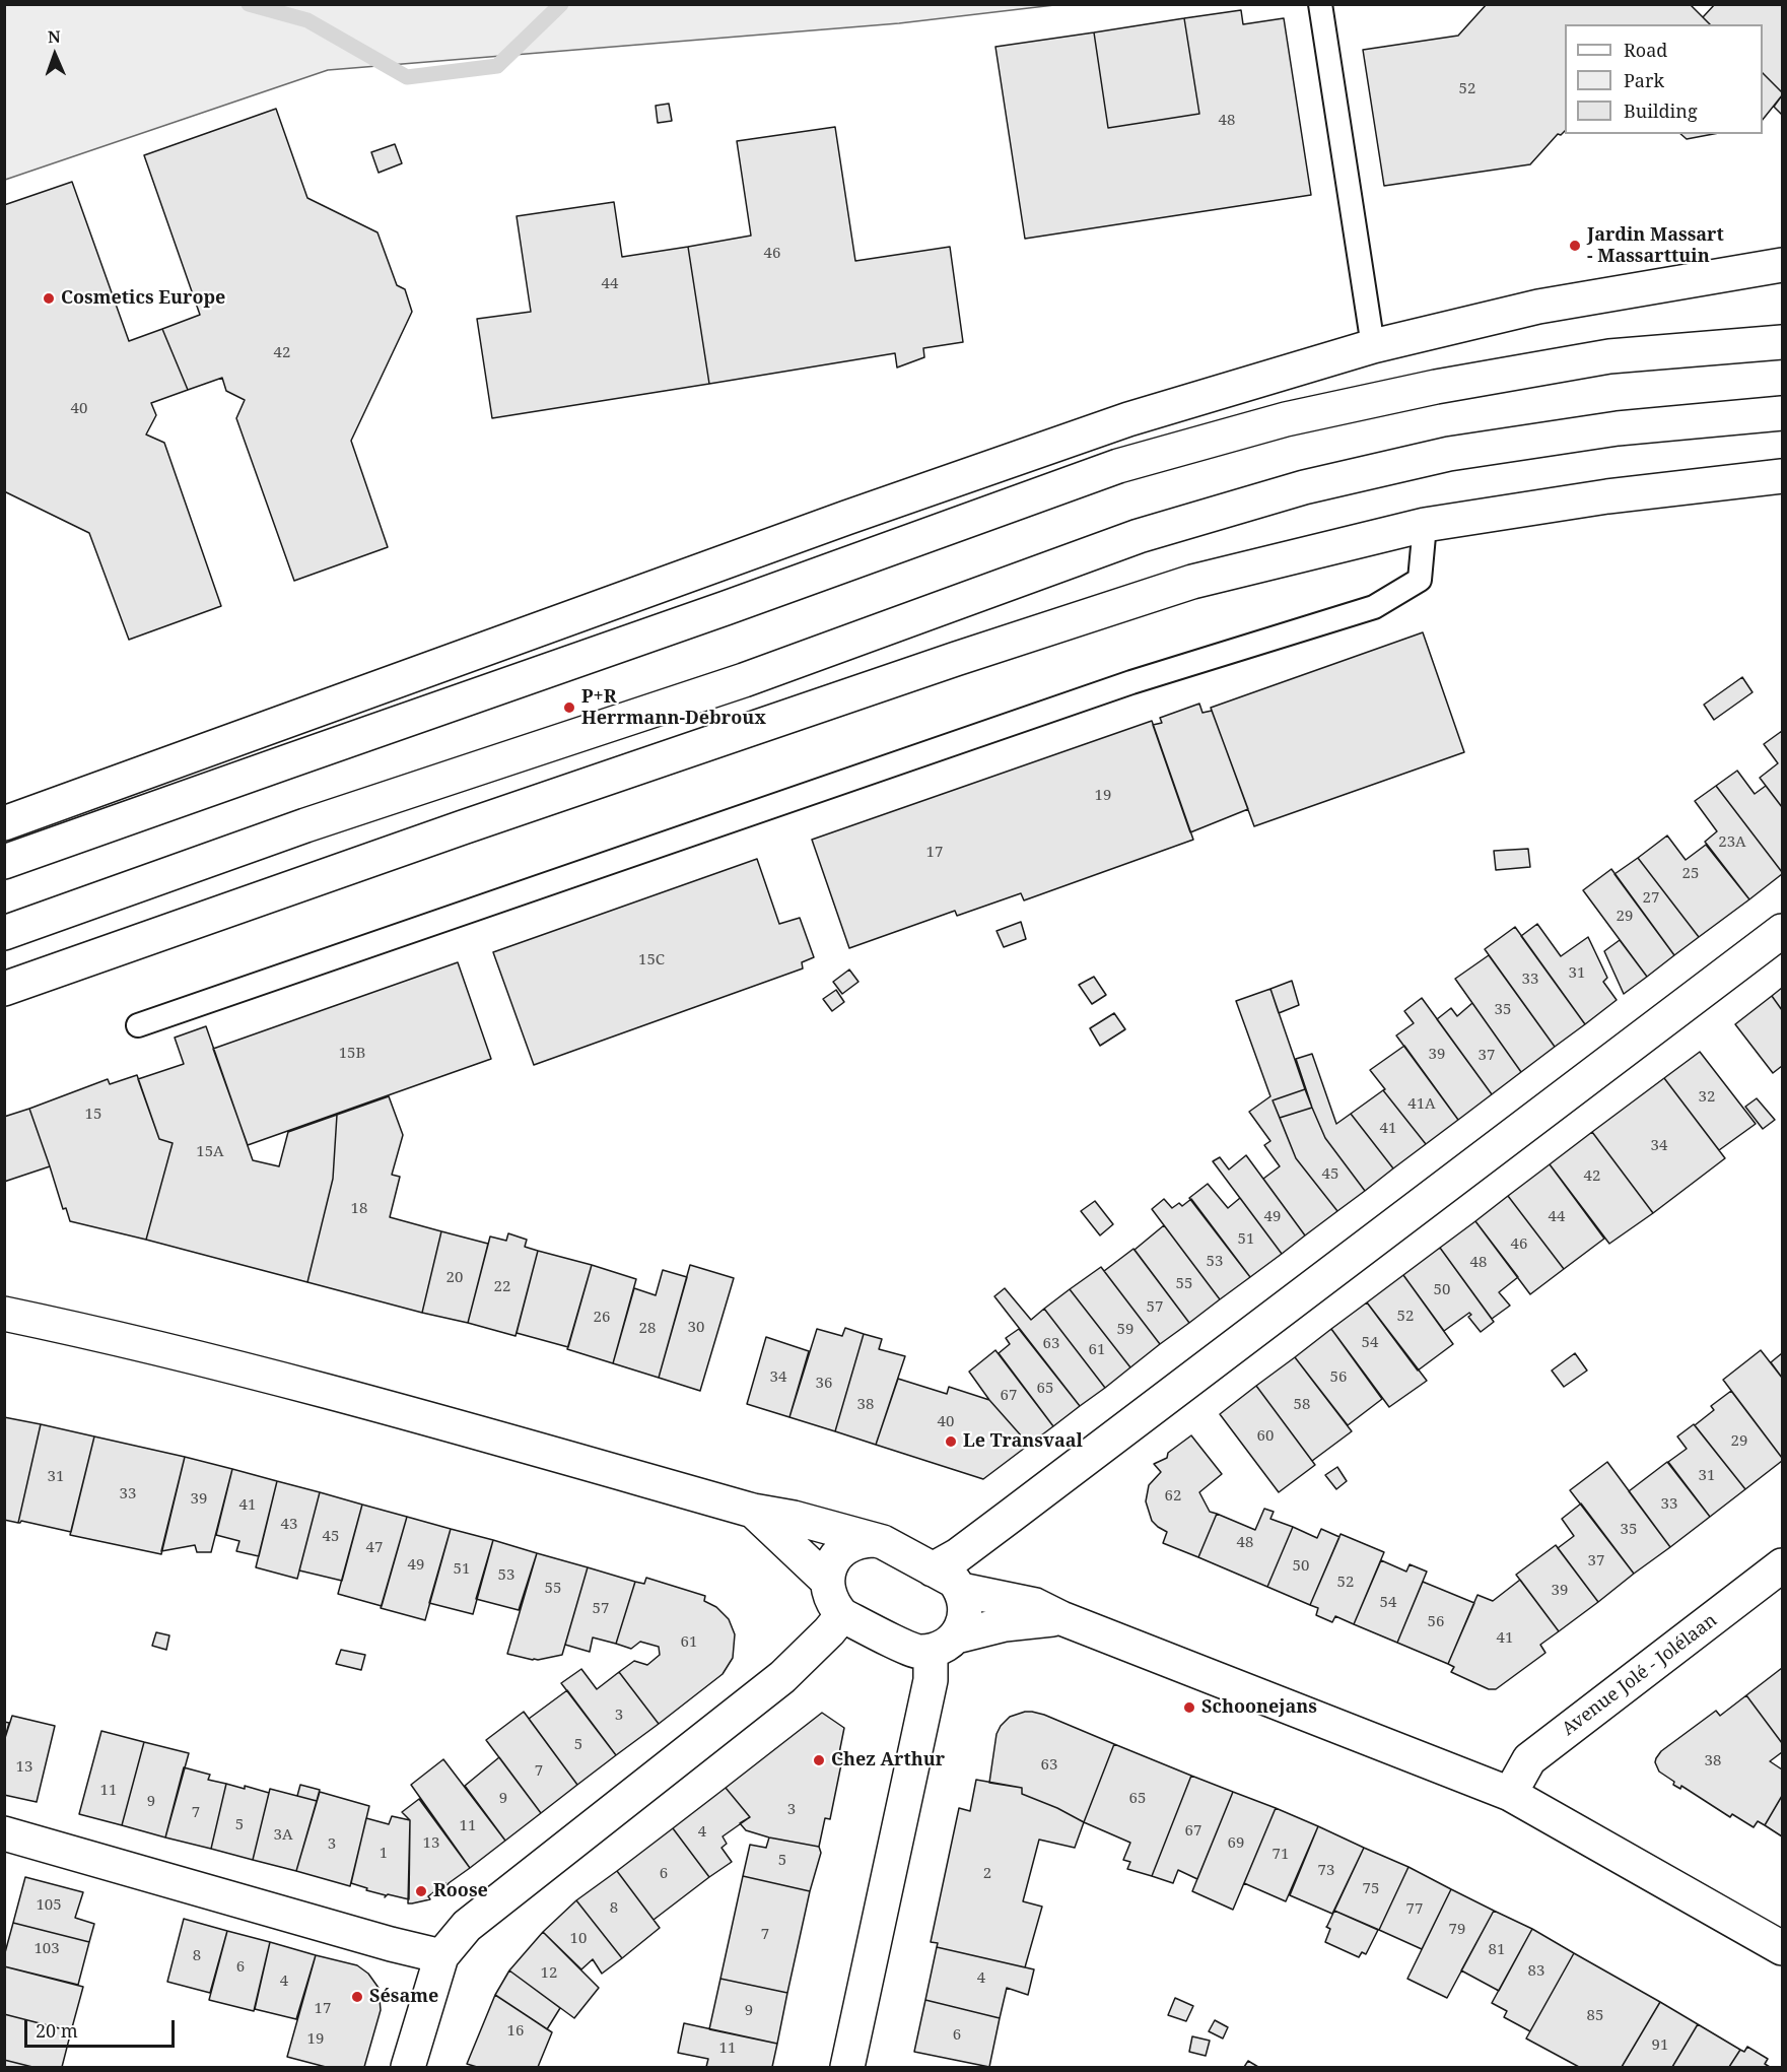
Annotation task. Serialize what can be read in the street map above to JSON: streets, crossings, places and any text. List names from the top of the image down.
{
  "streets": {
    "main road": ["Avenue Jolé - Jolélaan"]
  },
  "places": [
    "Jardin Massart - Massarttuin",
    "Cosmetics Europe",
    "P+R Herrmann-Debroux",
    "Le Transvaal",
    "Schoonejans",
    "Chez Arthur",
    "Roose",
    "Sésame"
  ],
  "house_numbers": [
    "52",
    "48",
    "46",
    "44",
    "42",
    "40",
    "19",
    "23A",
    "17",
    "25",
    "27",
    "29",
    "15C",
    "31",
    "33",
    "35",
    "15B",
    "39",
    "37",
    "32",
    "41A",
    "15",
    "41",
    "34",
    "15A",
    "45",
    "42",
    "18",
    "49",
    "44",
    "51",
    "46",
    "53",
    "48",
    "20",
    "55",
    "22",
    "50",
    "57",
    "52",
    "26",
    "30",
    "28",
    "59",
    "54",
    "63",
    "61",
    "34",
    "56",
    "36",
    "65",
    "67",
    "38",
    "58",
    "40",
    "60",
    "29",
    "31",
    "31",
    "33",
    "62",
    "39",
    "33",
    "41",
    "43",
    "35",
    "45",
    "48",
    "47",
    "37",
    "49",
    "50",
    "51",
    "53",
    "52",
    "55",
    "39",
    "54",
    "57",
    "56",
    "41",
    "61",
    "3",
    "5",
    "38",
    "63",
    "13",
    "7",
    "11",
    "9",
    "65",
    "9",
    "3",
    "7",
    "5",
    "11",
    "67",
    "4",
    "3A",
    "13",
    "69",
    "3",
    "1",
    "71",
    "5",
    "73",
    "6",
    "2",
    "75",
    "105",
    "8",
    "77",
    "79",
    "7",
    "10",
    "103",
    "81",
    "8",
    "6",
    "83",
    "12",
    "4",
    "4",
    "17",
    "9",
    "85",
    "16",
    "6",
    "19",
    "91",
    "11"
  ],
  "legend": ["Road", "Park", "Building"],
  "scale_bar": "20 m",
  "north": "top"
}
